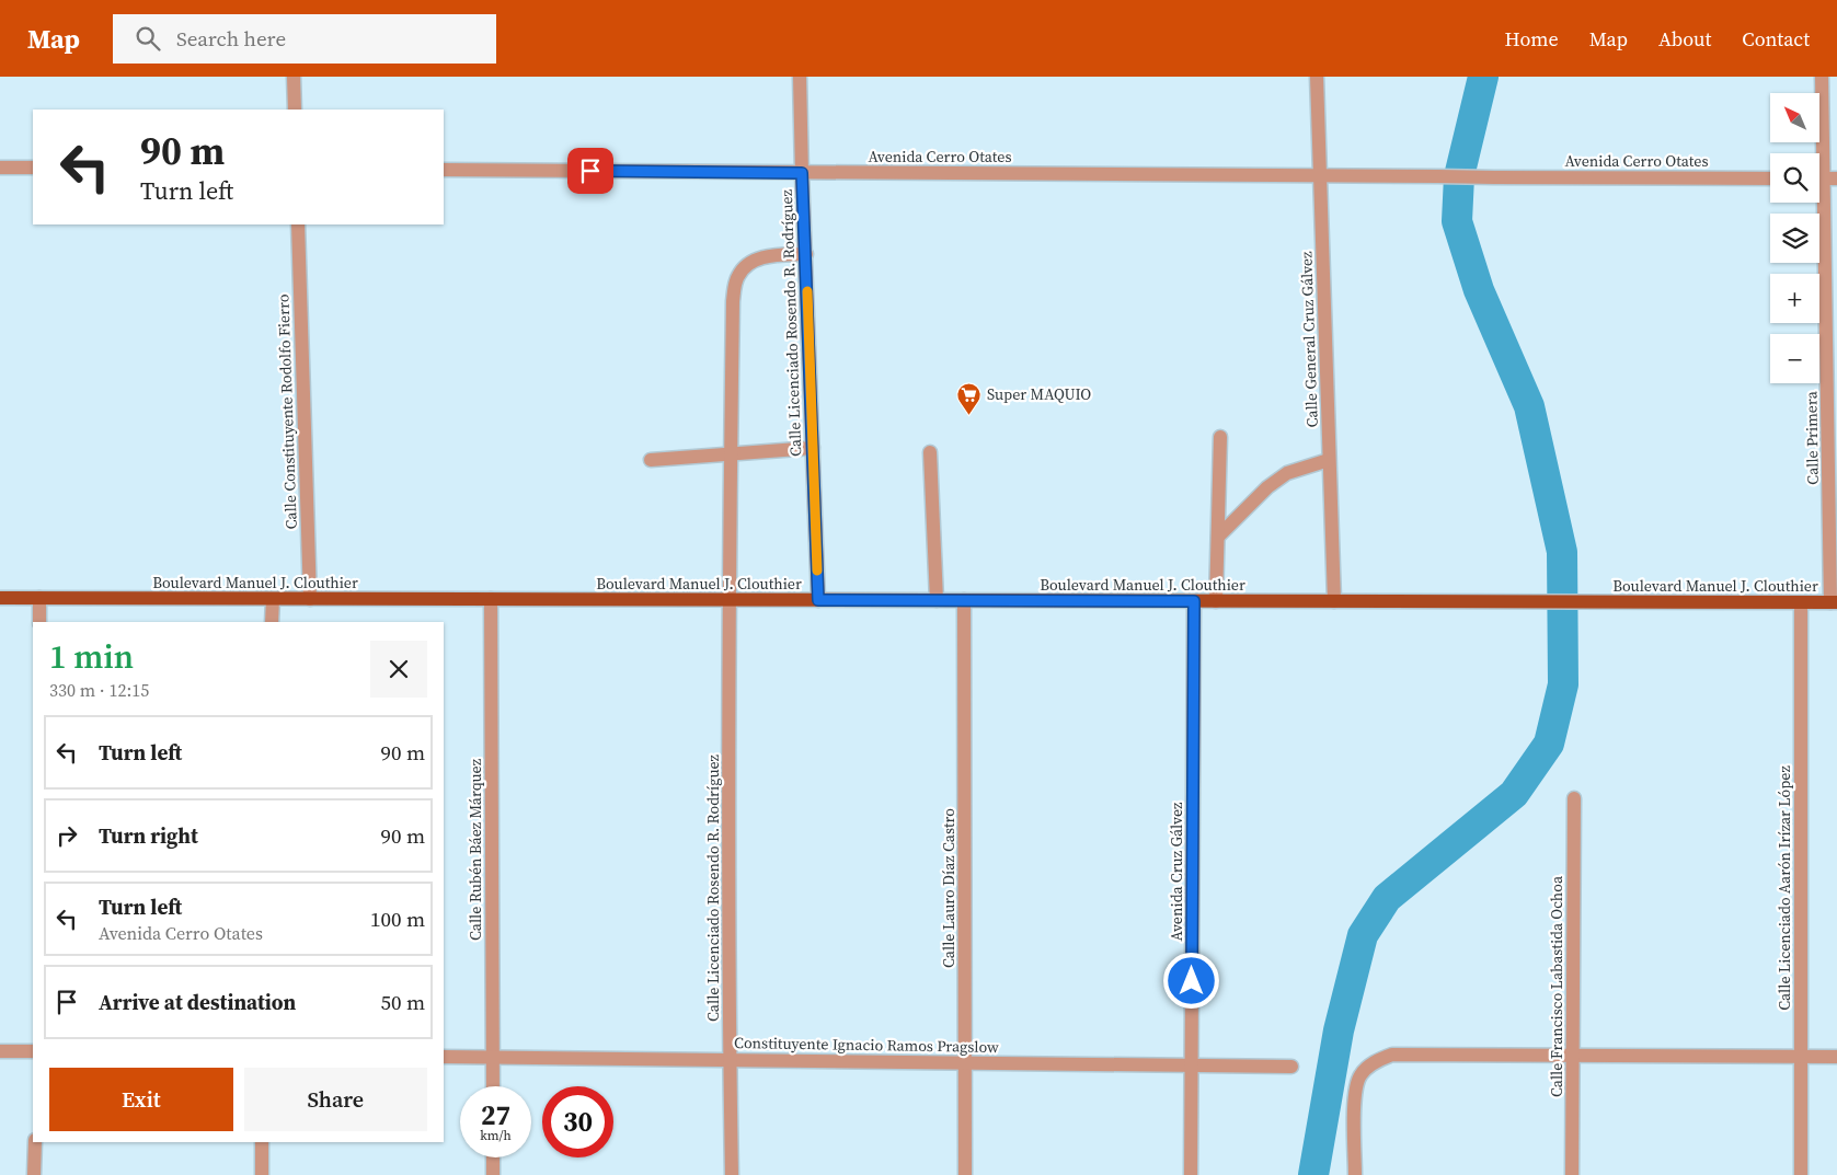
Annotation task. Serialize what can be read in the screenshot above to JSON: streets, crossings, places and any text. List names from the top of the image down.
{
  "streets": {
    "main road": ["Boulevard Manuel J. Clouthier"],
    "street": [
      "Avenida Cerro Otates",
      "Calle Licenciado Rosendo R. Rodríguez",
      "Calle General Cruz Gálvez",
      "Calle Constituyente Rodolfo Fierro",
      "Calle Primera",
      "Calle Rubén Báez Márquez",
      "Avenida Cruz Gálvez",
      "Calle Lauro Díaz Castro",
      "Calle Licenciado Aarón Irízar López",
      "Calle Francisco Labastida Ochoa",
      "Constituyente Ignacio Ramos Pragslow"
    ]
  },
  "crossings": [
    ["Avenida Cerro Otates", "Calle Licenciado Rosendo R. Rodríguez"],
    ["Avenida Cerro Otates", "Calle General Cruz Gálvez"],
    ["Calle Licenciado Rosendo R. Rodríguez", "Boulevard Manuel J. Clouthier"],
    ["Calle Licenciado Rosendo R. Rodríguez", "Constituyente Ignacio Ramos Pragslow"],
    ["Calle General Cruz Gálvez", "Boulevard Manuel J. Clouthier"],
    ["Calle Constituyente Rodolfo Fierro", "Boulevard Manuel J. Clouthier"],
    ["Calle Primera", "Boulevard Manuel J. Clouthier"],
    ["Boulevard Manuel J. Clouthier", "Calle Rubén Báez Márquez"],
    ["Boulevard Manuel J. Clouthier", "Avenida Cruz Gálvez"],
    ["Boulevard Manuel J. Clouthier", "Calle Lauro Díaz Castro"],
    ["Boulevard Manuel J. Clouthier", "Calle Licenciado Aarón Irízar López"],
    ["Calle Rubén Báez Márquez", "Constituyente Ignacio Ramos Pragslow"],
    ["Avenida Cruz Gálvez", "Constituyente Ignacio Ramos Pragslow"],
    ["Calle Lauro Díaz Castro", "Constituyente Ignacio Ramos Pragslow"]
  ],
  "places": {
    "supermarket": ["Super MAQUIO"]
  },
  "north": "top left",
  "page": {
    "header": "Map",
    "search": "Search here",
    "nav": [
      "Home",
      "Map",
      "About",
      "Contact"
    ],
    "map_buttons": ["+", "−"],
    "turn": ["90 m", "Turn left"],
    "heading": ["1 min", "330 m · 12:15"],
    "list": [
      {
        "name": "Turn left",
        "value": "90 m"
      },
      {
        "name": "Turn right",
        "value": "90 m"
      },
      {
        "name": "Turn left",
        "note": "Avenida Cerro Otates",
        "value": "100 m"
      },
      {
        "name": "Arrive at destination",
        "value": "50 m"
      }
    ],
    "buttons": ["Exit", "Share"],
    "speed": "27 km/h",
    "limit": "30"
  }
}
